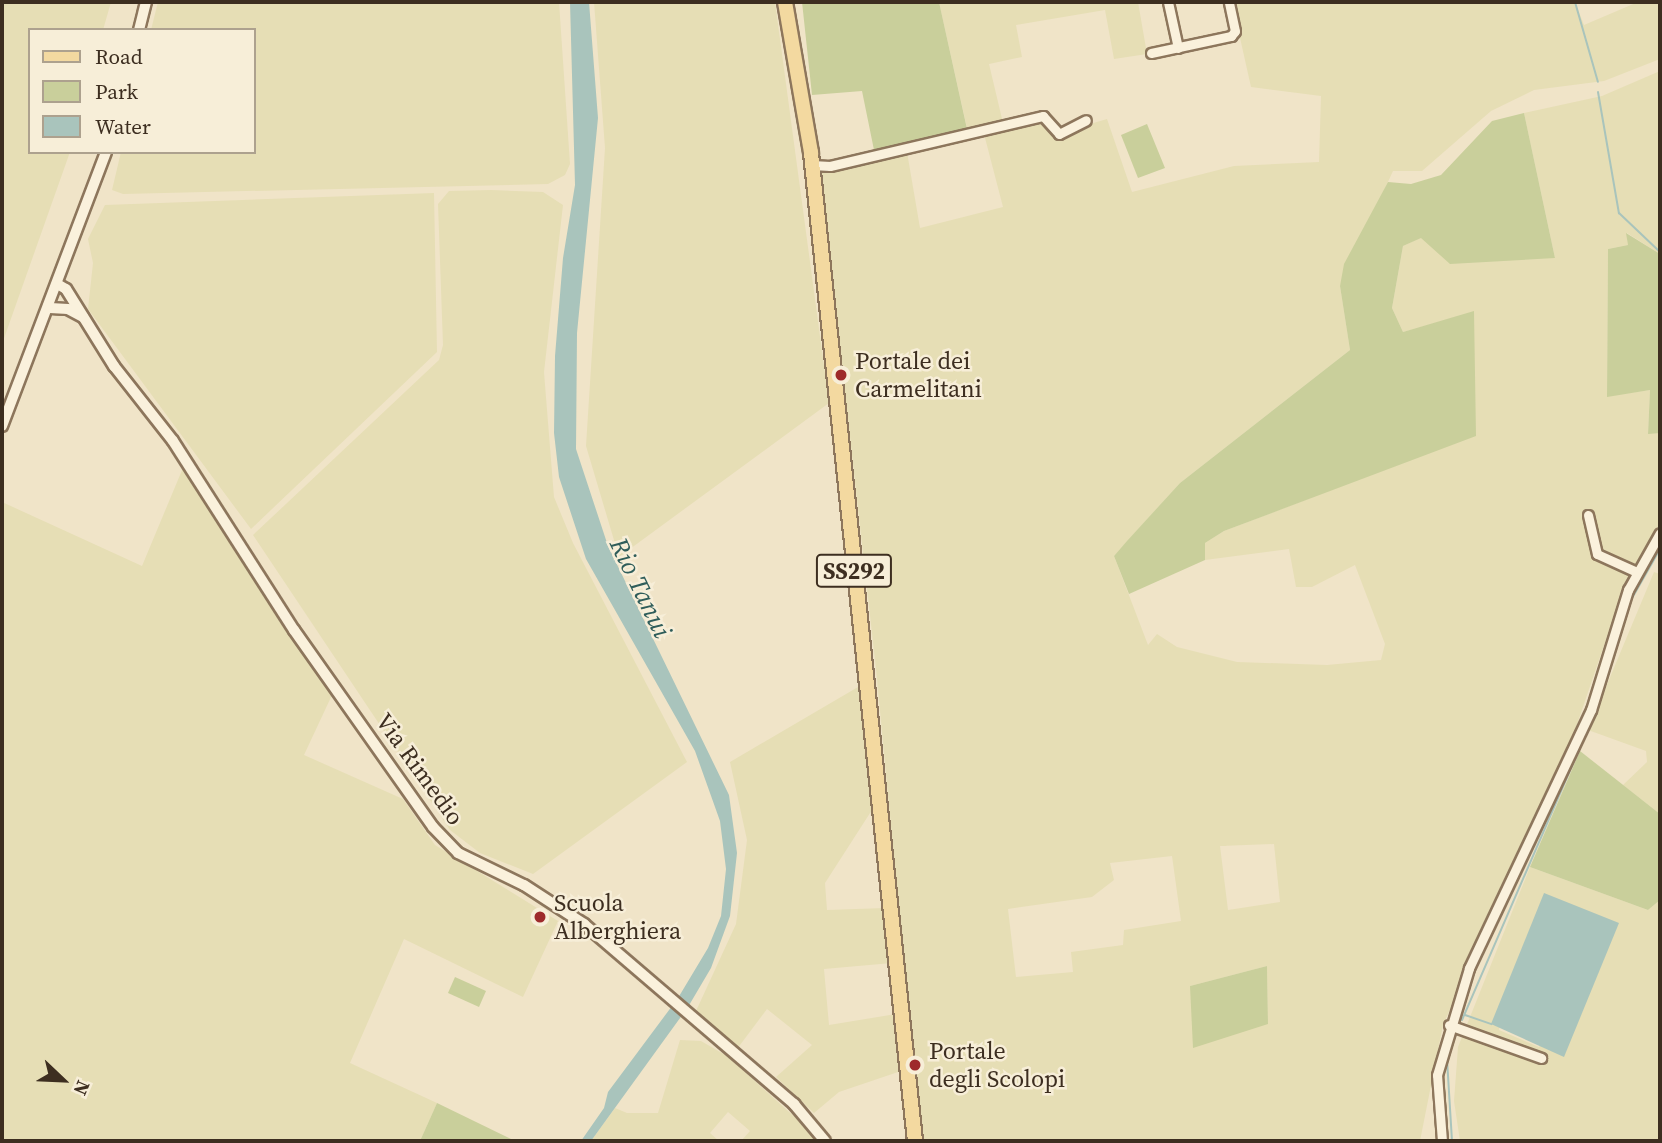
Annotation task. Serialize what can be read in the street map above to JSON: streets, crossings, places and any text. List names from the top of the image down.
{
  "streets": {
    "main road": ["SS292"],
    "street": ["Via Rimedio"]
  },
  "water": ["Rio Tanui"],
  "places": ["Portale dei Carmelitani", "Scuola Alberghiera", "Portale degli Scolopi"],
  "legend": ["Road", "Park", "Water"],
  "north": "bottom right"
}
